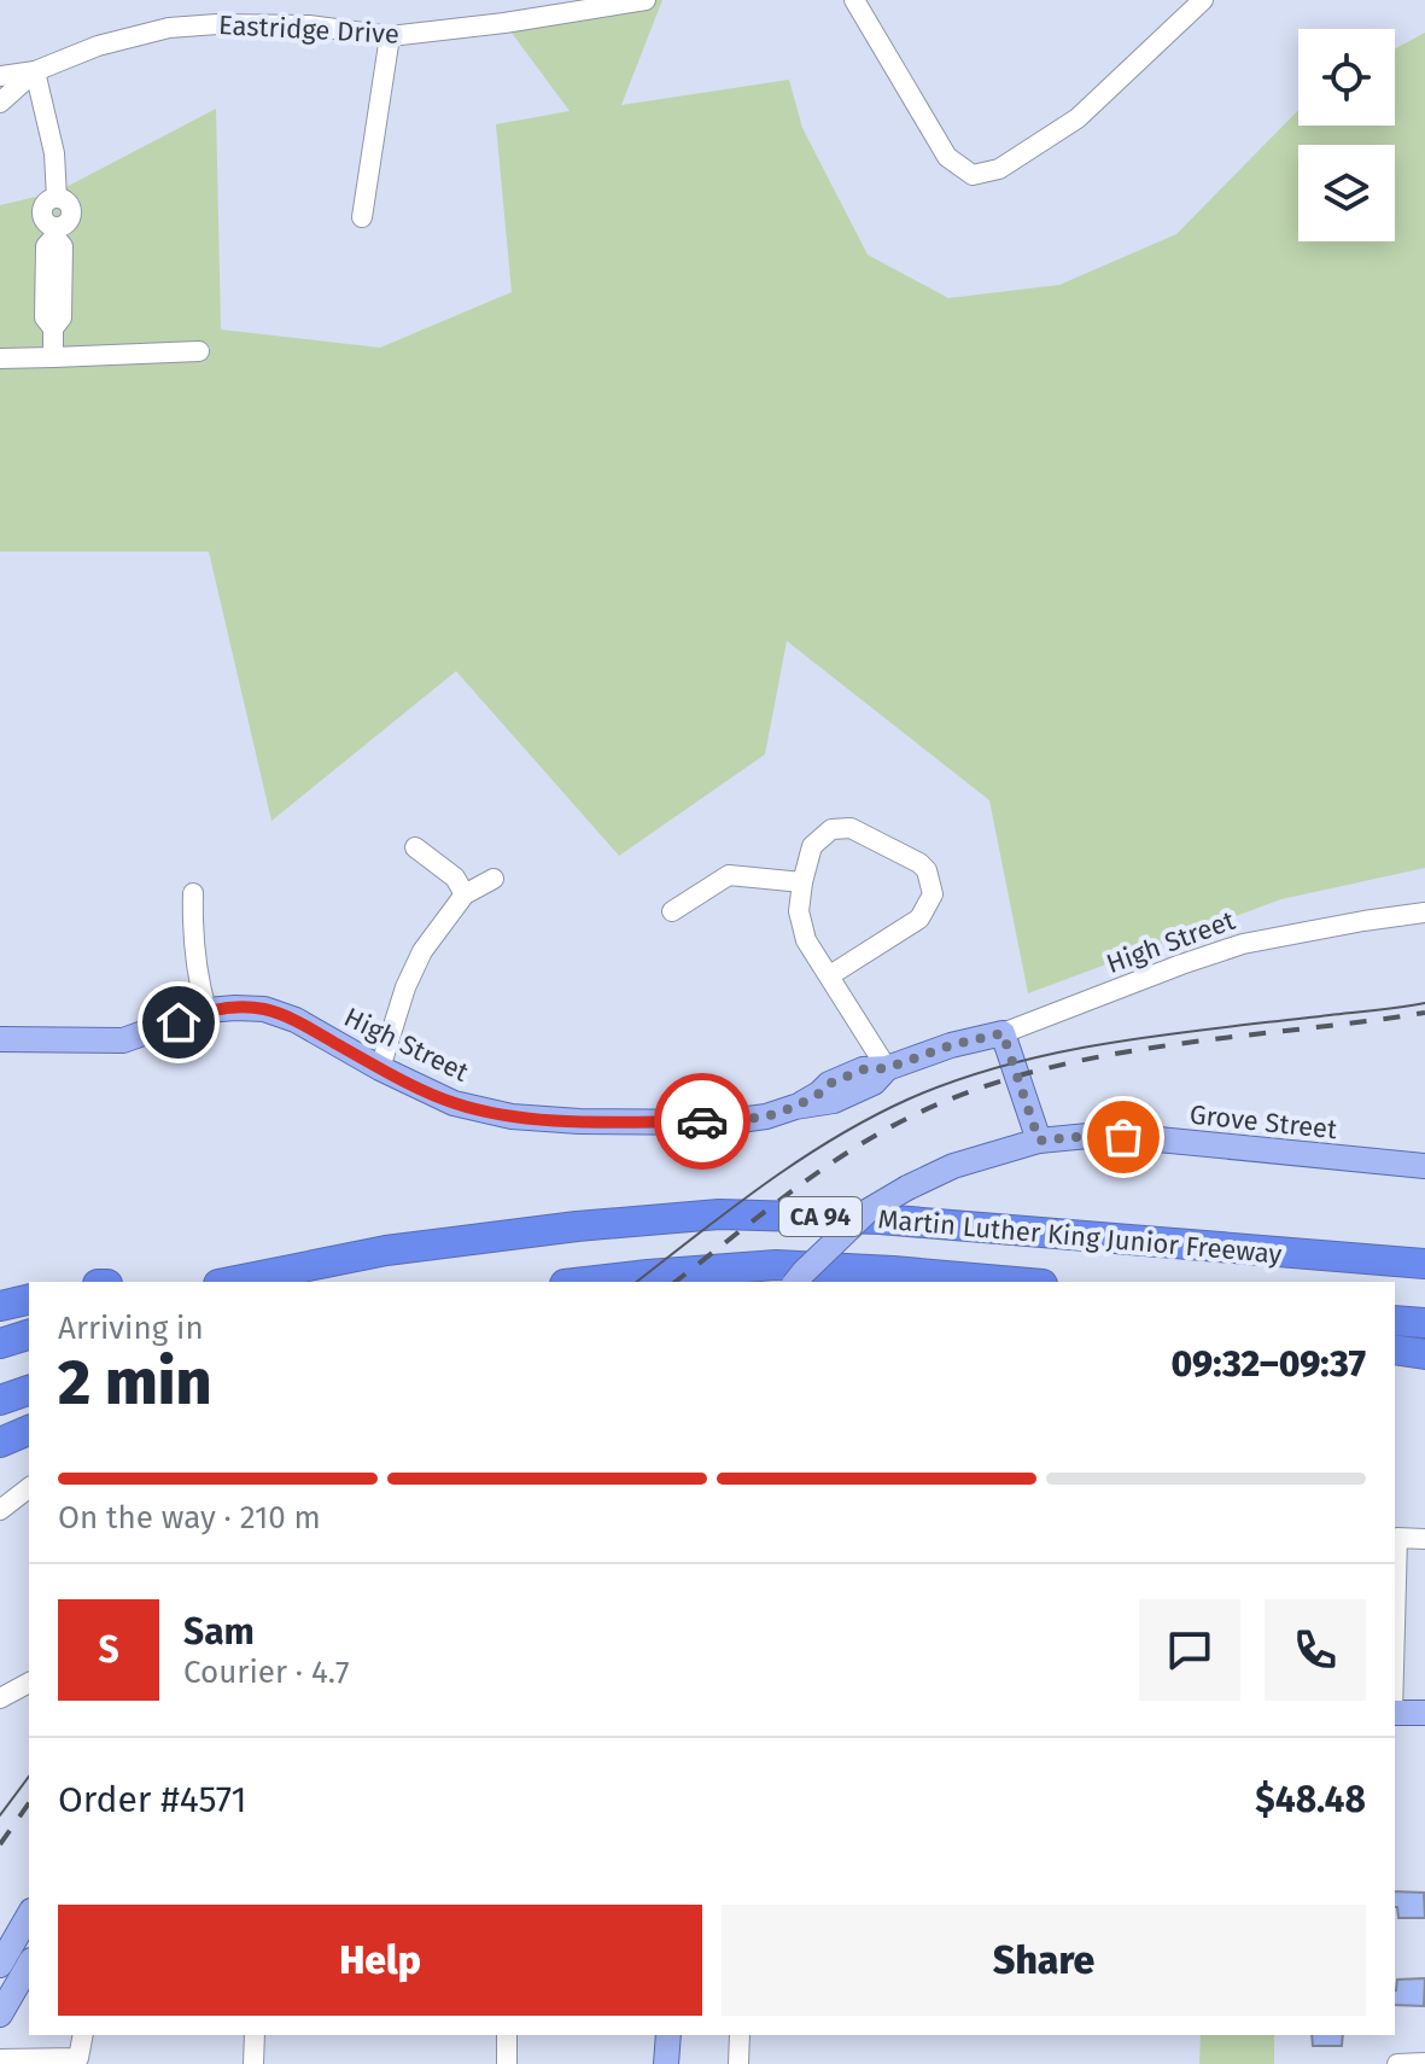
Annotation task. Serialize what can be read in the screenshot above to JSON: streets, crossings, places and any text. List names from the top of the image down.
{
  "streets": {
    "highway": ["CA 94", "Martin Luther King Junior Freeway"],
    "main road": ["High Street", "Grove Street"],
    "street": ["Eastridge Drive"]
  },
  "page": {
    "heading": ["2 min", "Arriving in", "09:32–09:37"],
    "panel": [
      "Sam",
      "Courier · 4.7",
      "Order #4571",
      "$48.48"
    ],
    "bar": "On the way · 210 m",
    "round": "S",
    "buttons": ["Help", "Share"]
  }
}
